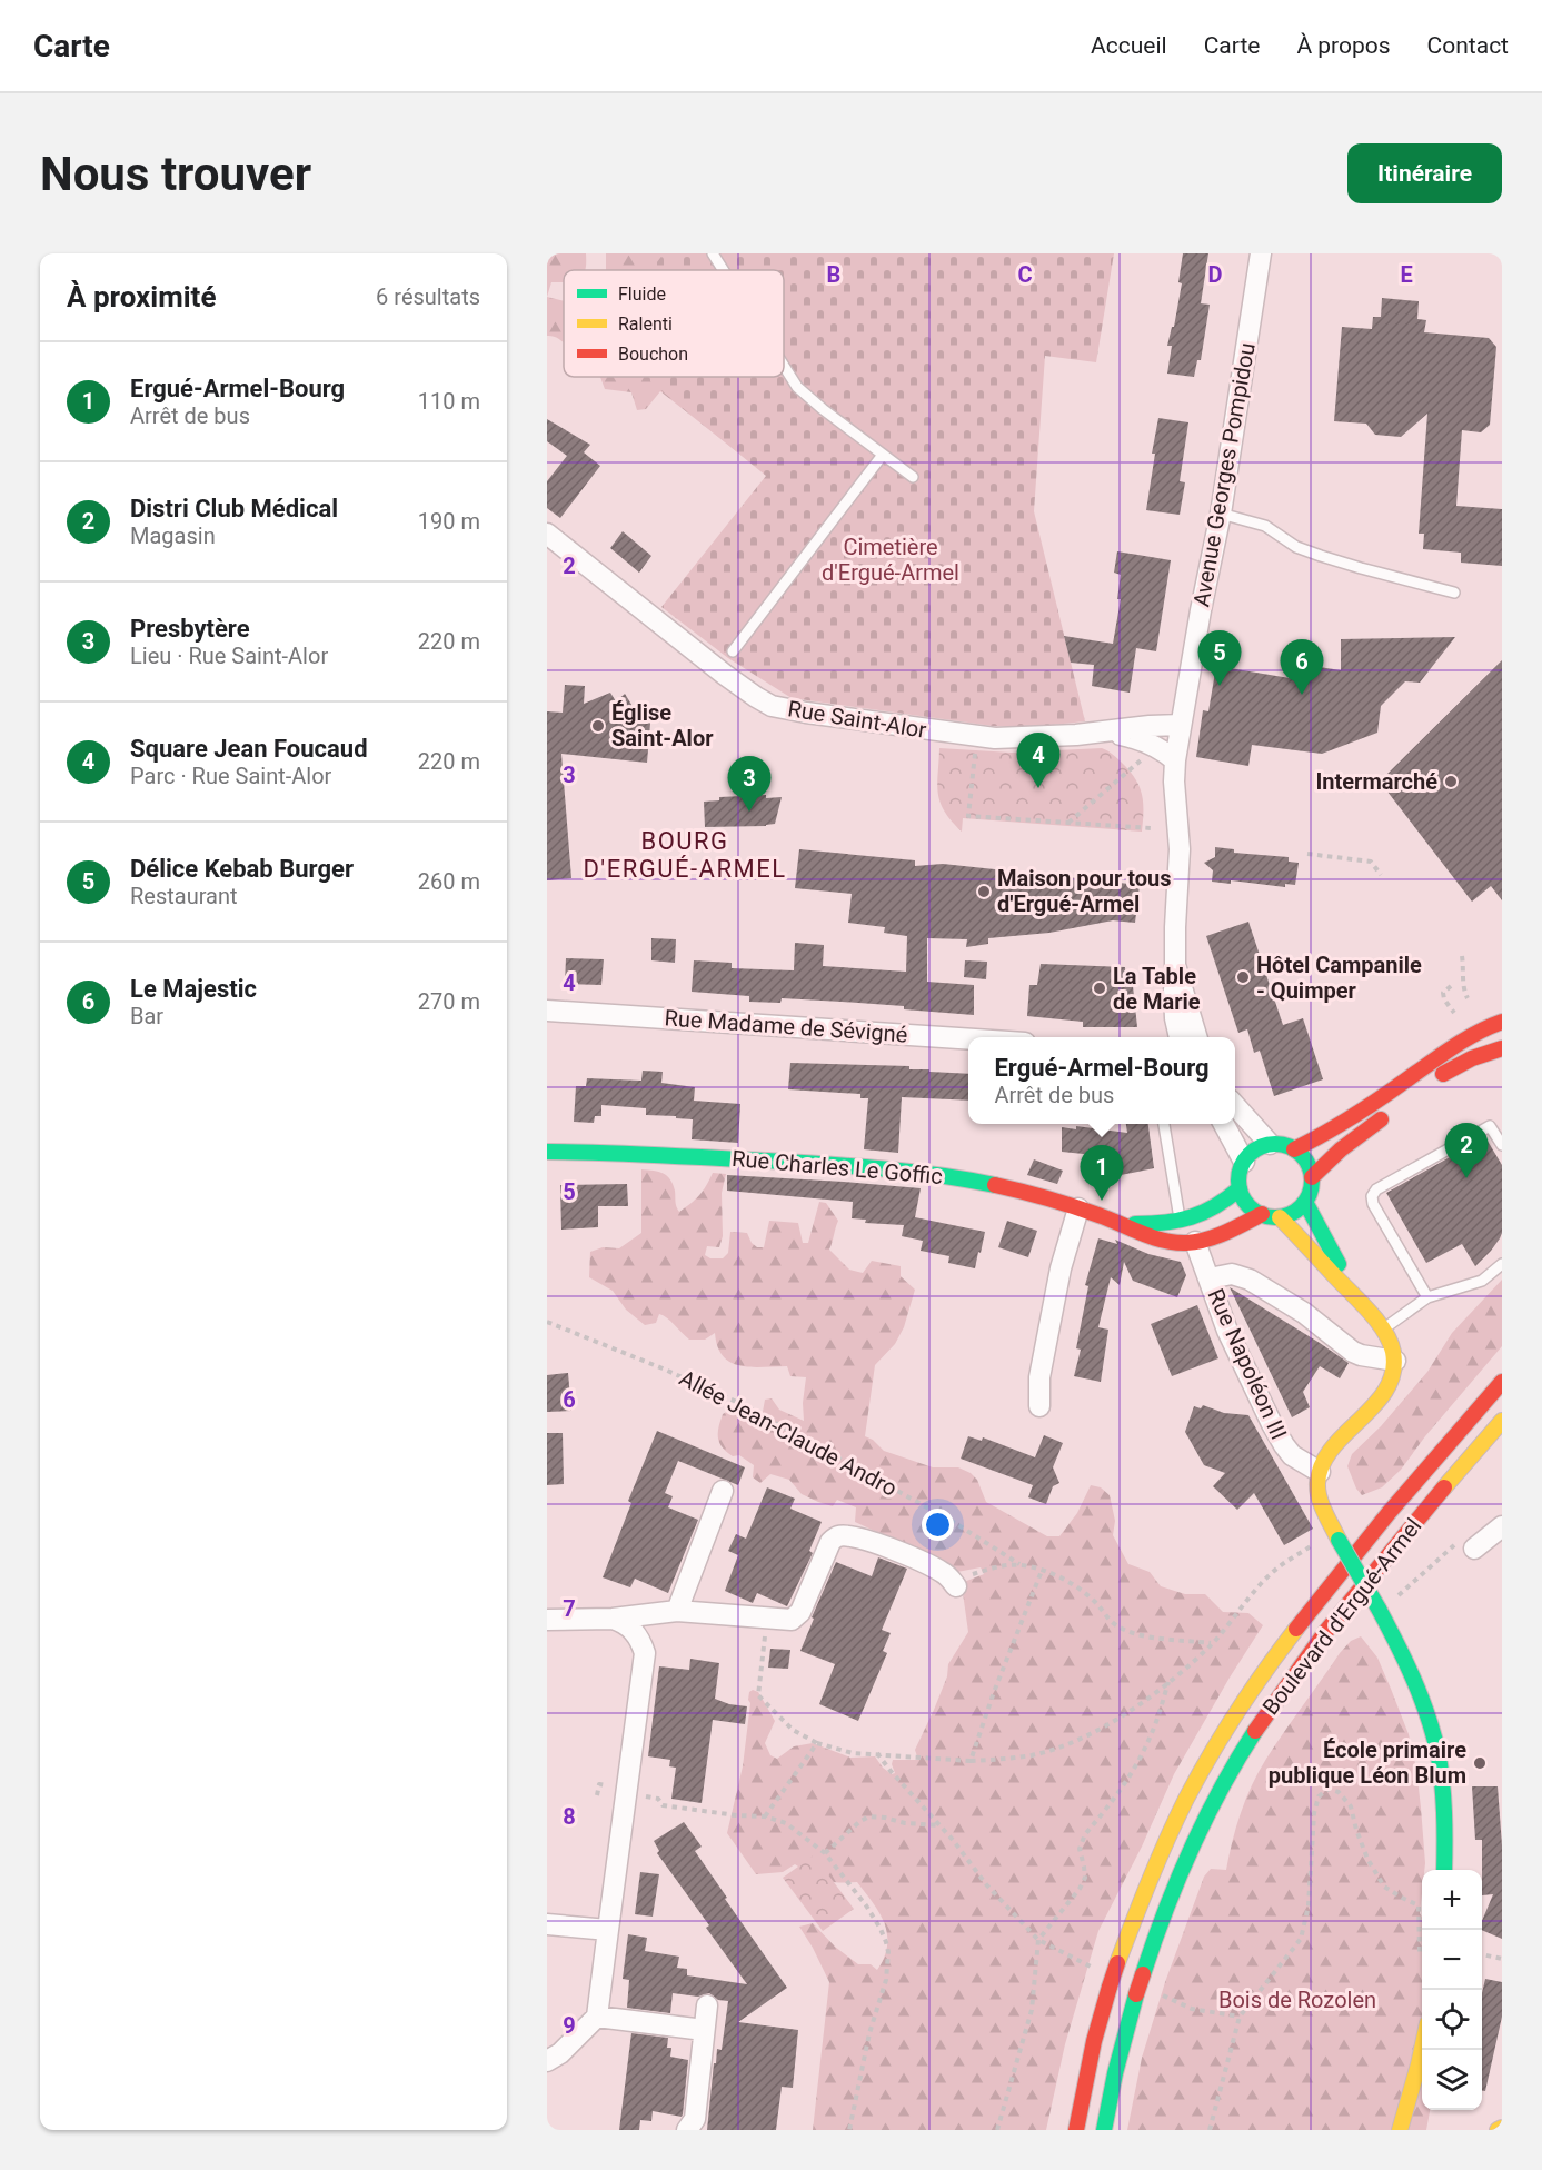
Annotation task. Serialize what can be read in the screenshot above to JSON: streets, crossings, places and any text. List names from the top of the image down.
{
  "streets": {
    "street": [
      "Avenue Georges Pompidou",
      "Rue Saint-Alor",
      "Rue Madame de Sévigné",
      "Rue Charles Le Goffic",
      "Rue Napoléon III",
      "Boulevard d'Ergué-Armel"
    ],
    "path": ["Allée Jean-Claude Andro"]
  },
  "crossings": [
    ["Avenue Georges Pompidou", "Rue Saint-Alor"],
    ["Rue Charles Le Goffic", "Rue Napoléon III"]
  ],
  "districts": ["BOURG D'ERGUÉ-ARMEL"],
  "parks": ["Cimetière d'Ergué-Armel", "Bois de Rozolen"],
  "places": [
    "Église Saint-Alor",
    "Intermarché",
    "Maison pour tous d'Ergué-Armel",
    "Hôtel Campanile - Quimper",
    "La Table de Marie",
    "École primaire publique Léon Blum"
  ],
  "legend": ["Fluide", "Ralenti", "Bouchon"],
  "page": {
    "header": "Carte",
    "nav": [
      "Accueil",
      "Carte",
      "À propos",
      "Contact"
    ],
    "buttons": "Itinéraire",
    "title": "Nous trouver",
    "heading": ["À proximité", "6 résultats"],
    "list": [
      {
        "mark": "1",
        "name": "Ergué-Armel-Bourg",
        "note": "Arrêt de bus",
        "value": "110 m"
      },
      {
        "mark": "2",
        "name": "Distri Club Médical",
        "note": "Magasin",
        "value": "190 m"
      },
      {
        "mark": "3",
        "name": "Presbytère",
        "note": "Lieu · Rue Saint-Alor",
        "value": "220 m"
      },
      {
        "mark": "4",
        "name": "Square Jean Foucaud",
        "note": "Parc · Rue Saint-Alor",
        "value": "220 m"
      },
      {
        "mark": "5",
        "name": "Délice Kebab Burger",
        "note": "Restaurant",
        "value": "260 m"
      },
      {
        "mark": "6",
        "name": "Le Majestic",
        "note": "Bar",
        "value": "270 m"
      }
    ],
    "pins": [
      "5",
      "6",
      "4",
      "3",
      "2",
      "1"
    ],
    "popup": ["Ergué-Armel-Bourg", "Arrêt de bus"],
    "map_buttons": ["+", "−"]
  },
  "grid": {
    "columns": [
      "B",
      "C",
      "D",
      "E"
    ],
    "rows": [
      "2",
      "3",
      "4",
      "5",
      "6",
      "7",
      "8",
      "9"
    ]
  }
}
